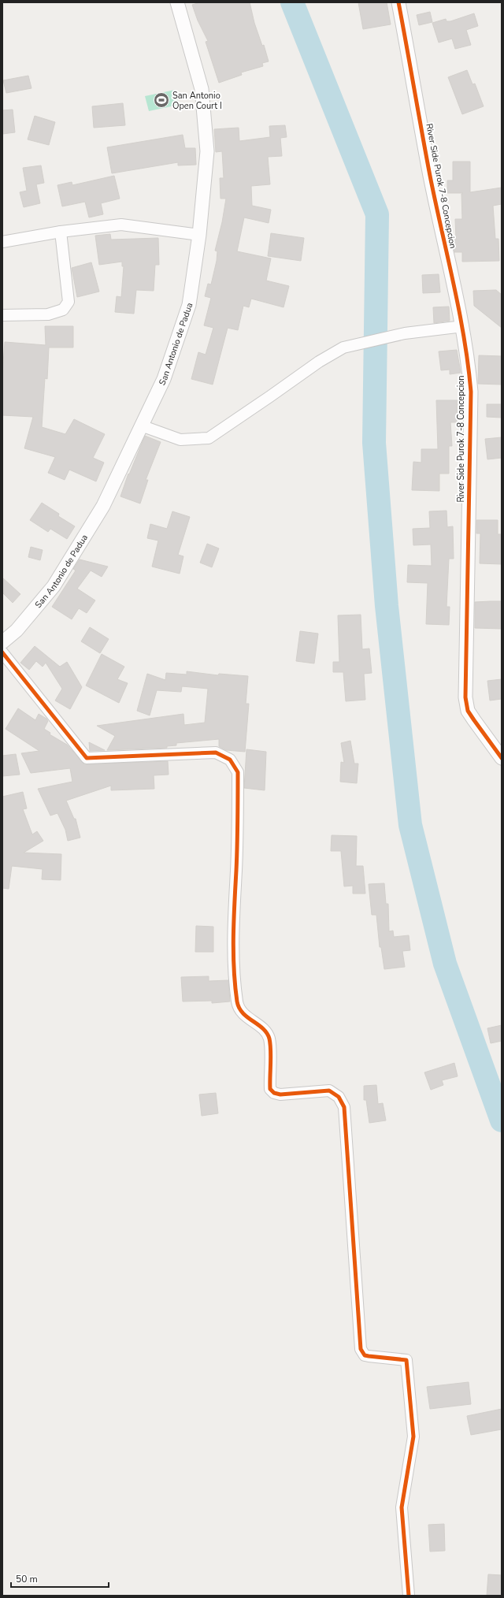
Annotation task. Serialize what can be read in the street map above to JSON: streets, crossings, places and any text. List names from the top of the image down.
{
  "streets": {
    "street": ["River Side Purok 7-8 Concepcion", "San Antonio de Padua"]
  },
  "places": {
    "sports": ["San Antonio Open Court I"]
  },
  "scale_bar": "50 m"
}
